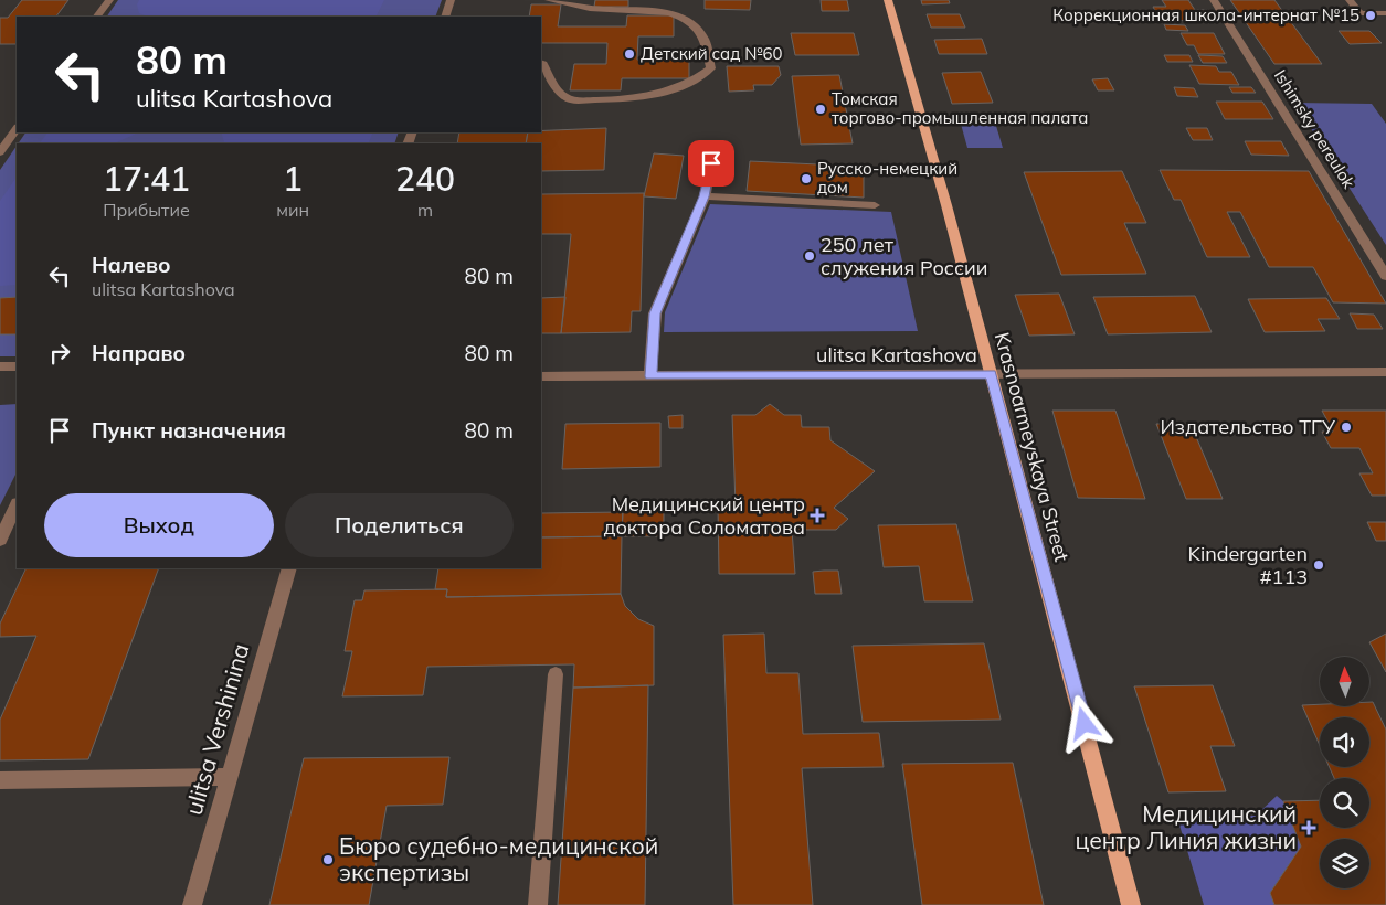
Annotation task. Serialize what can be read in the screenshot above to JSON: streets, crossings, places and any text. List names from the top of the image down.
{
  "streets": {
    "main road": ["Krasnoarmeyskaya Street"],
    "street": ["Ishimsky pereulok", "ulitsa Kartashova", "ulitsa Vershinina"]
  },
  "crossings": [
    ["ulitsa Kartashova", "Krasnoarmeyskaya Street"]
  ],
  "places": {
    "other": [
      "Коррекционная школа-интернат №15",
      "Детский сад №60",
      "Томская торгово-промышленная палата",
      "Русско-немецкий дом",
      "250 лет служения России",
      "Издательство ТГУ",
      "Kindergarten #113",
      "Бюро судебно-медицинской экспертизы"
    ],
    "health": ["Медицинский центр доктора Соломатова", "Медицинский центр Линия жизни"]
  },
  "north": "top",
  "page": {
    "turn": ["80 m", "ulitsa Kartashova"],
    "eta": [
      "17:41",
      "Прибытие",
      "1",
      "мин",
      "240",
      "m"
    ],
    "list": [
      {
        "name": "Налево",
        "note": "ulitsa Kartashova",
        "value": "80 m"
      },
      {
        "name": "Направо",
        "value": "80 m"
      },
      {
        "name": "Пункт назначения",
        "value": "80 m"
      }
    ],
    "buttons": ["Выход", "Поделиться"]
  }
}
